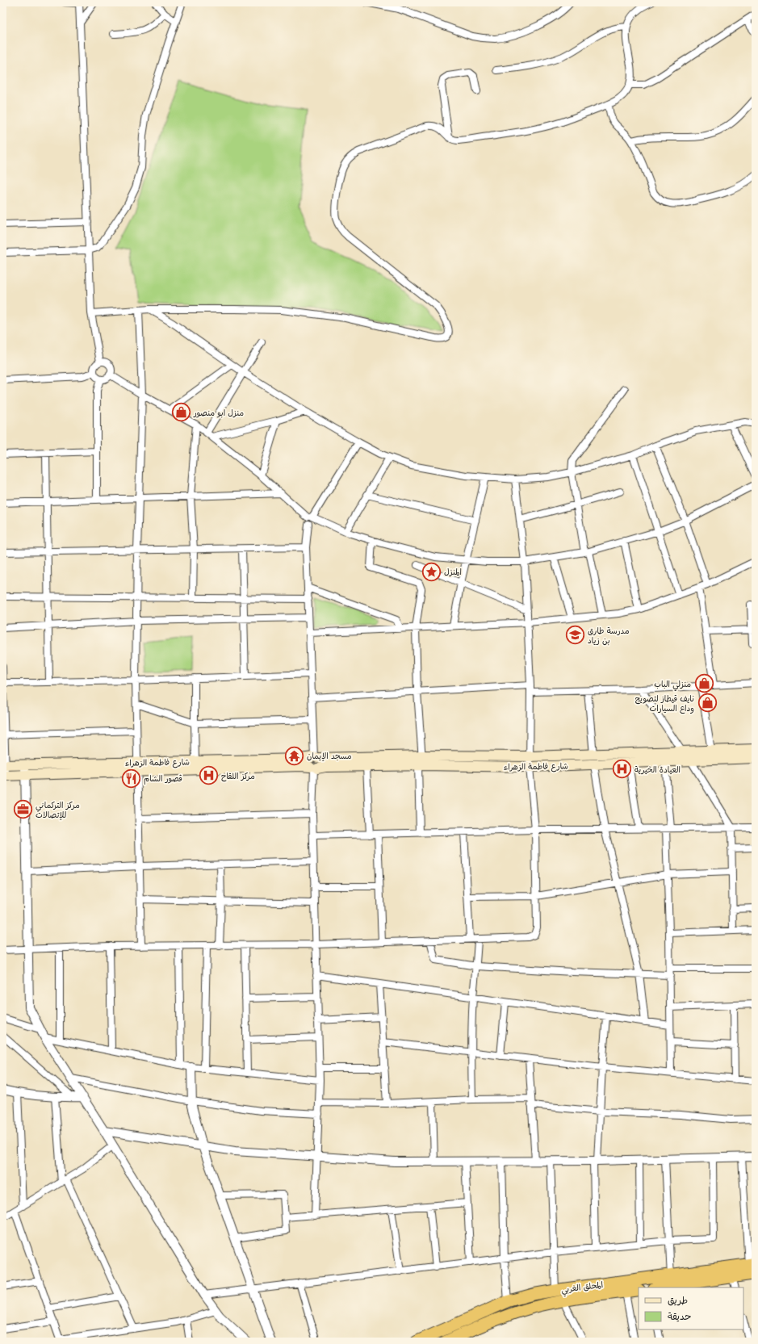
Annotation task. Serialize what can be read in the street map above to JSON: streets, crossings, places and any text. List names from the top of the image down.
{
  "streets": {
    "highway": ["المحلق الغربي"],
    "main road": ["شارع فاطمة الزهراء"]
  },
  "places": {
    "shop": ["منزل ابو منصور", "منزلي الباب", "نايف قيطاز لتصويج وداع السيارات"],
    "place": ["المنزل"],
    "school or university": ["مدرسة طارق بن زياد"],
    "temple": ["مسجد الإيمان"],
    "hospital": ["العيادة الخيرية", "مركز اللقاح"],
    "restaurant": ["قصور الشام"],
    "office": ["مركز التركماني للإتصالات"]
  },
  "legend": ["طريق", "حديقة"]
}
